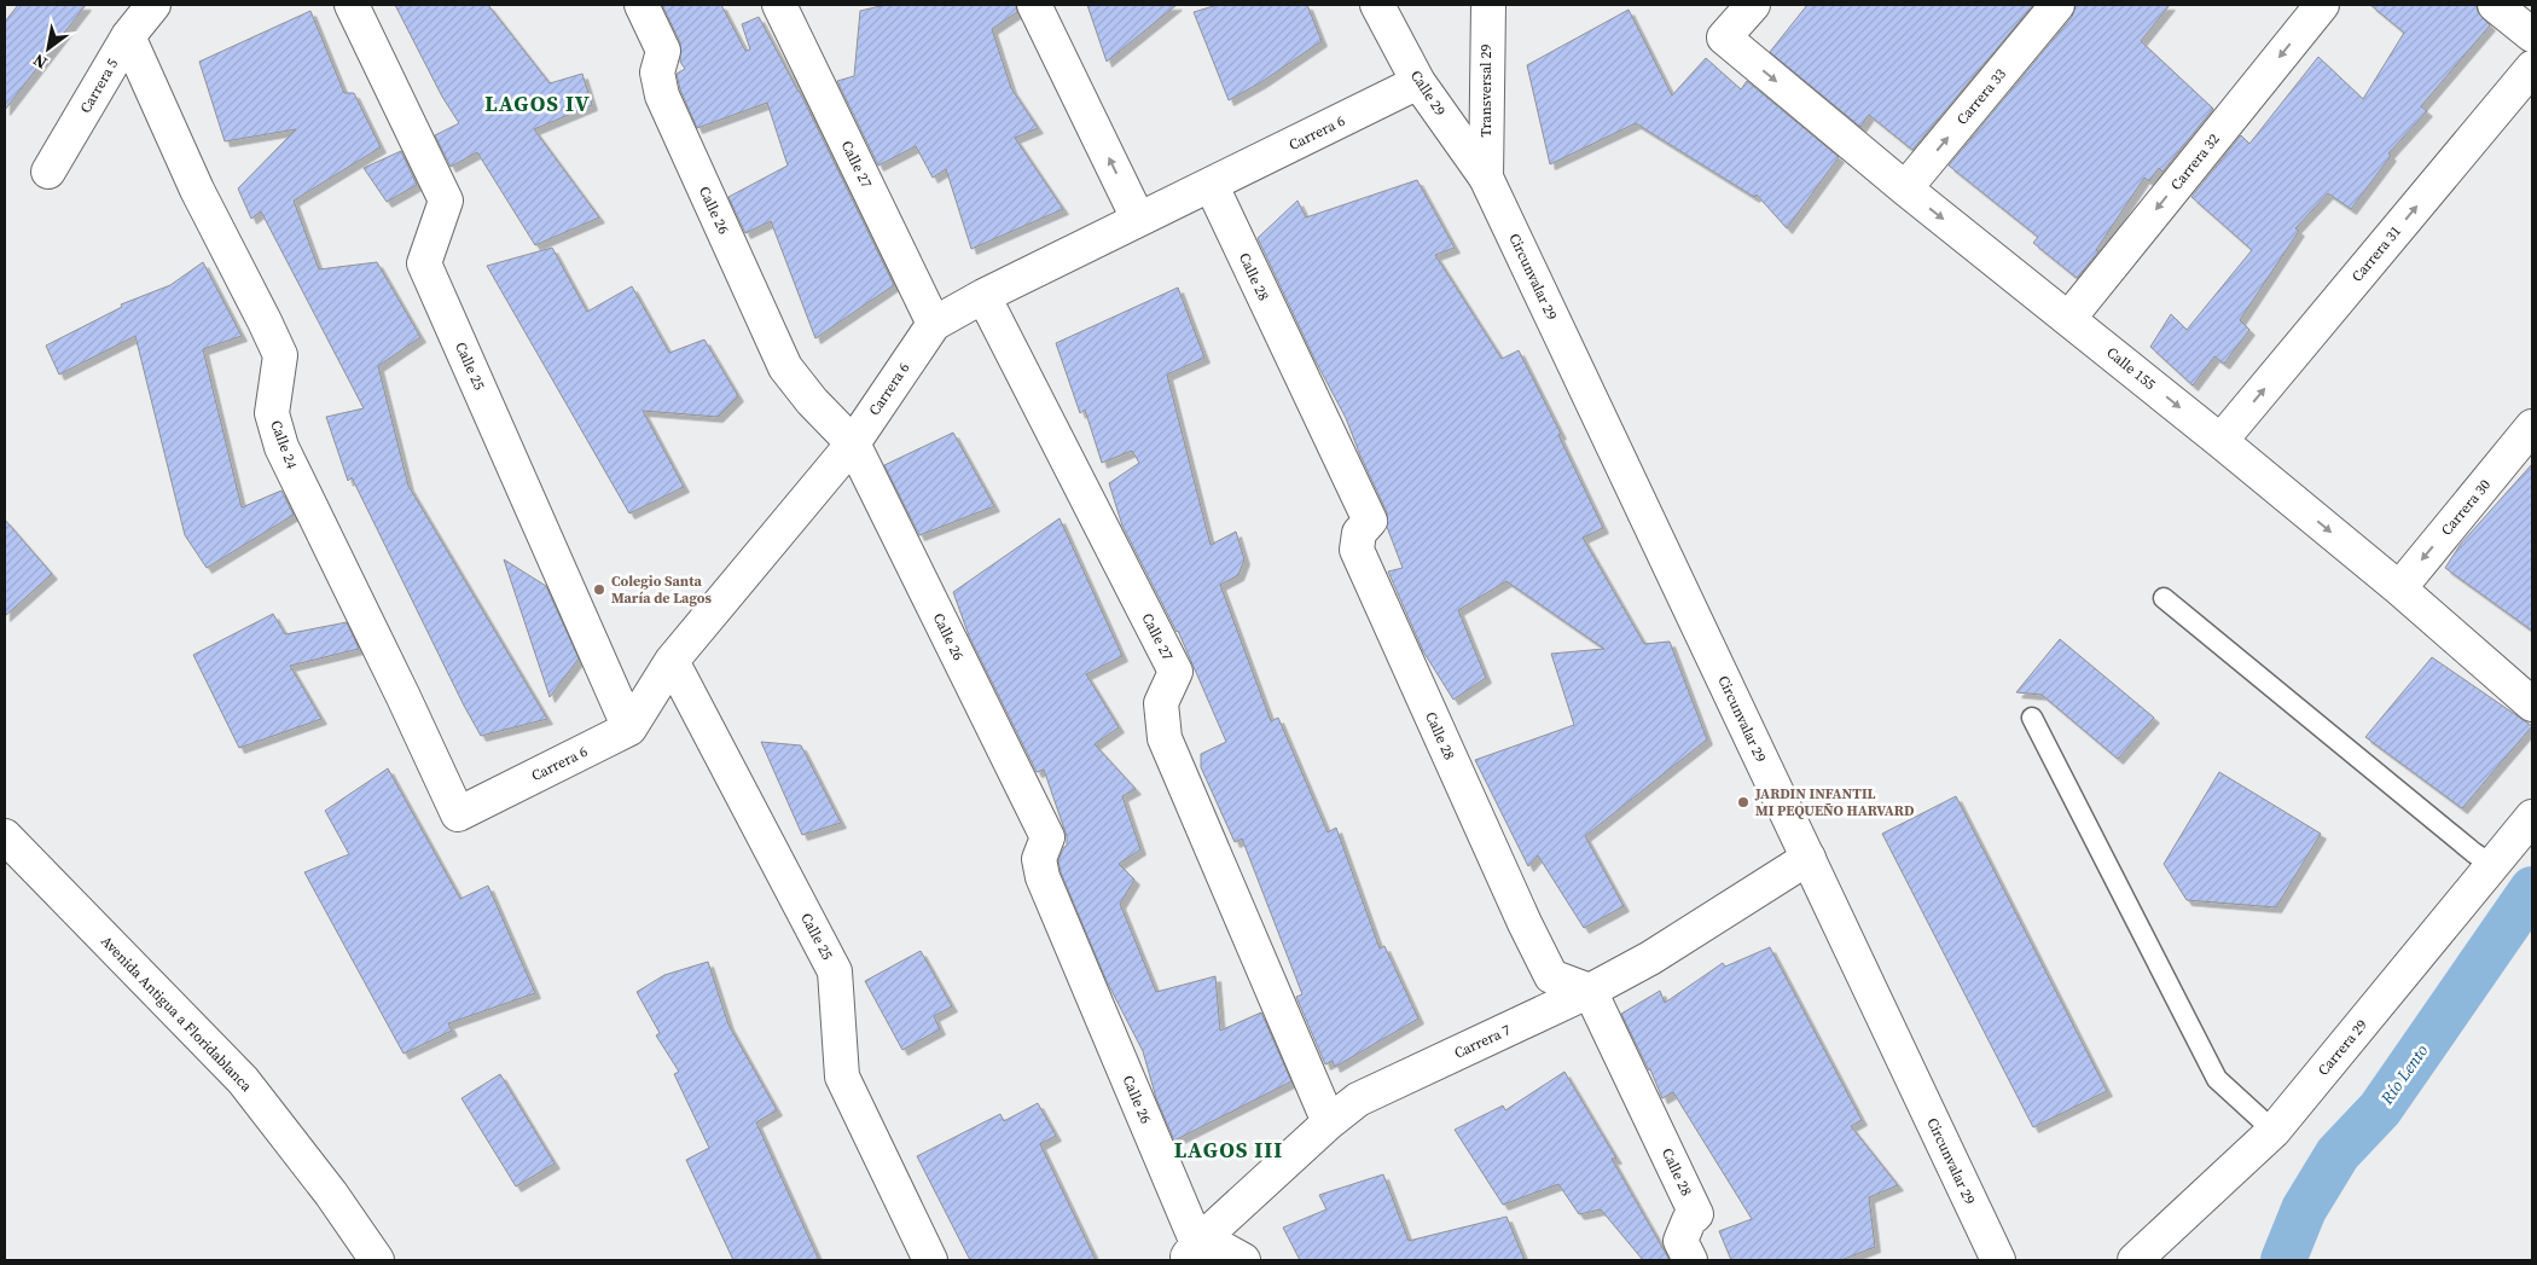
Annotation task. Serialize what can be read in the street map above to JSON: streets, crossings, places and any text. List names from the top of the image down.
{
  "streets": {
    "street": [
      "Carrera 5",
      "Transversal 29",
      "Calle 29",
      "Carrera 33",
      "Carrera 6",
      "Carrera 32",
      "Calle 27",
      "Calle 26",
      "Carrera 31",
      "Calle 28",
      "Circunvalar 29",
      "Calle 25",
      "Calle 155",
      "Calle 24",
      "Carrera 30",
      "Avenida Antigua a Floridablanca",
      "Carrera 7",
      "Carrera 29"
    ]
  },
  "crossings": [
    ["Carrera 5", "Calle 24"],
    ["Transversal 29", "Calle 29"],
    ["Transversal 29", "Circunvalar 29"],
    ["Calle 29", "Carrera 6"],
    ["Calle 29", "Circunvalar 29"],
    ["Carrera 33", "Calle 155"],
    ["Carrera 6", "Calle 27"],
    ["Carrera 6", "Calle 26"],
    ["Carrera 6", "Calle 28"],
    ["Carrera 6", "Calle 25"],
    ["Carrera 6", "Calle 24"],
    ["Carrera 32", "Calle 155"],
    ["Calle 27", "Carrera 7"],
    ["Calle 26", "Carrera 7"],
    ["Carrera 31", "Calle 155"],
    ["Calle 28", "Carrera 7"],
    ["Circunvalar 29", "Carrera 7"],
    ["Calle 155", "Carrera 30"]
  ],
  "one_way": [
    "Carrera 33",
    "Carrera 32",
    "Carrera 31",
    "Calle 155",
    "Carrera 30"
  ],
  "districts": ["LAGOS IV", "LAGOS III"],
  "water": ["Río Lento"],
  "places": ["Colegio Santa María de Lagos", "JARDIN INFANTIL MI PEQUEÑO HARVARD"],
  "north": "bottom left"
}
